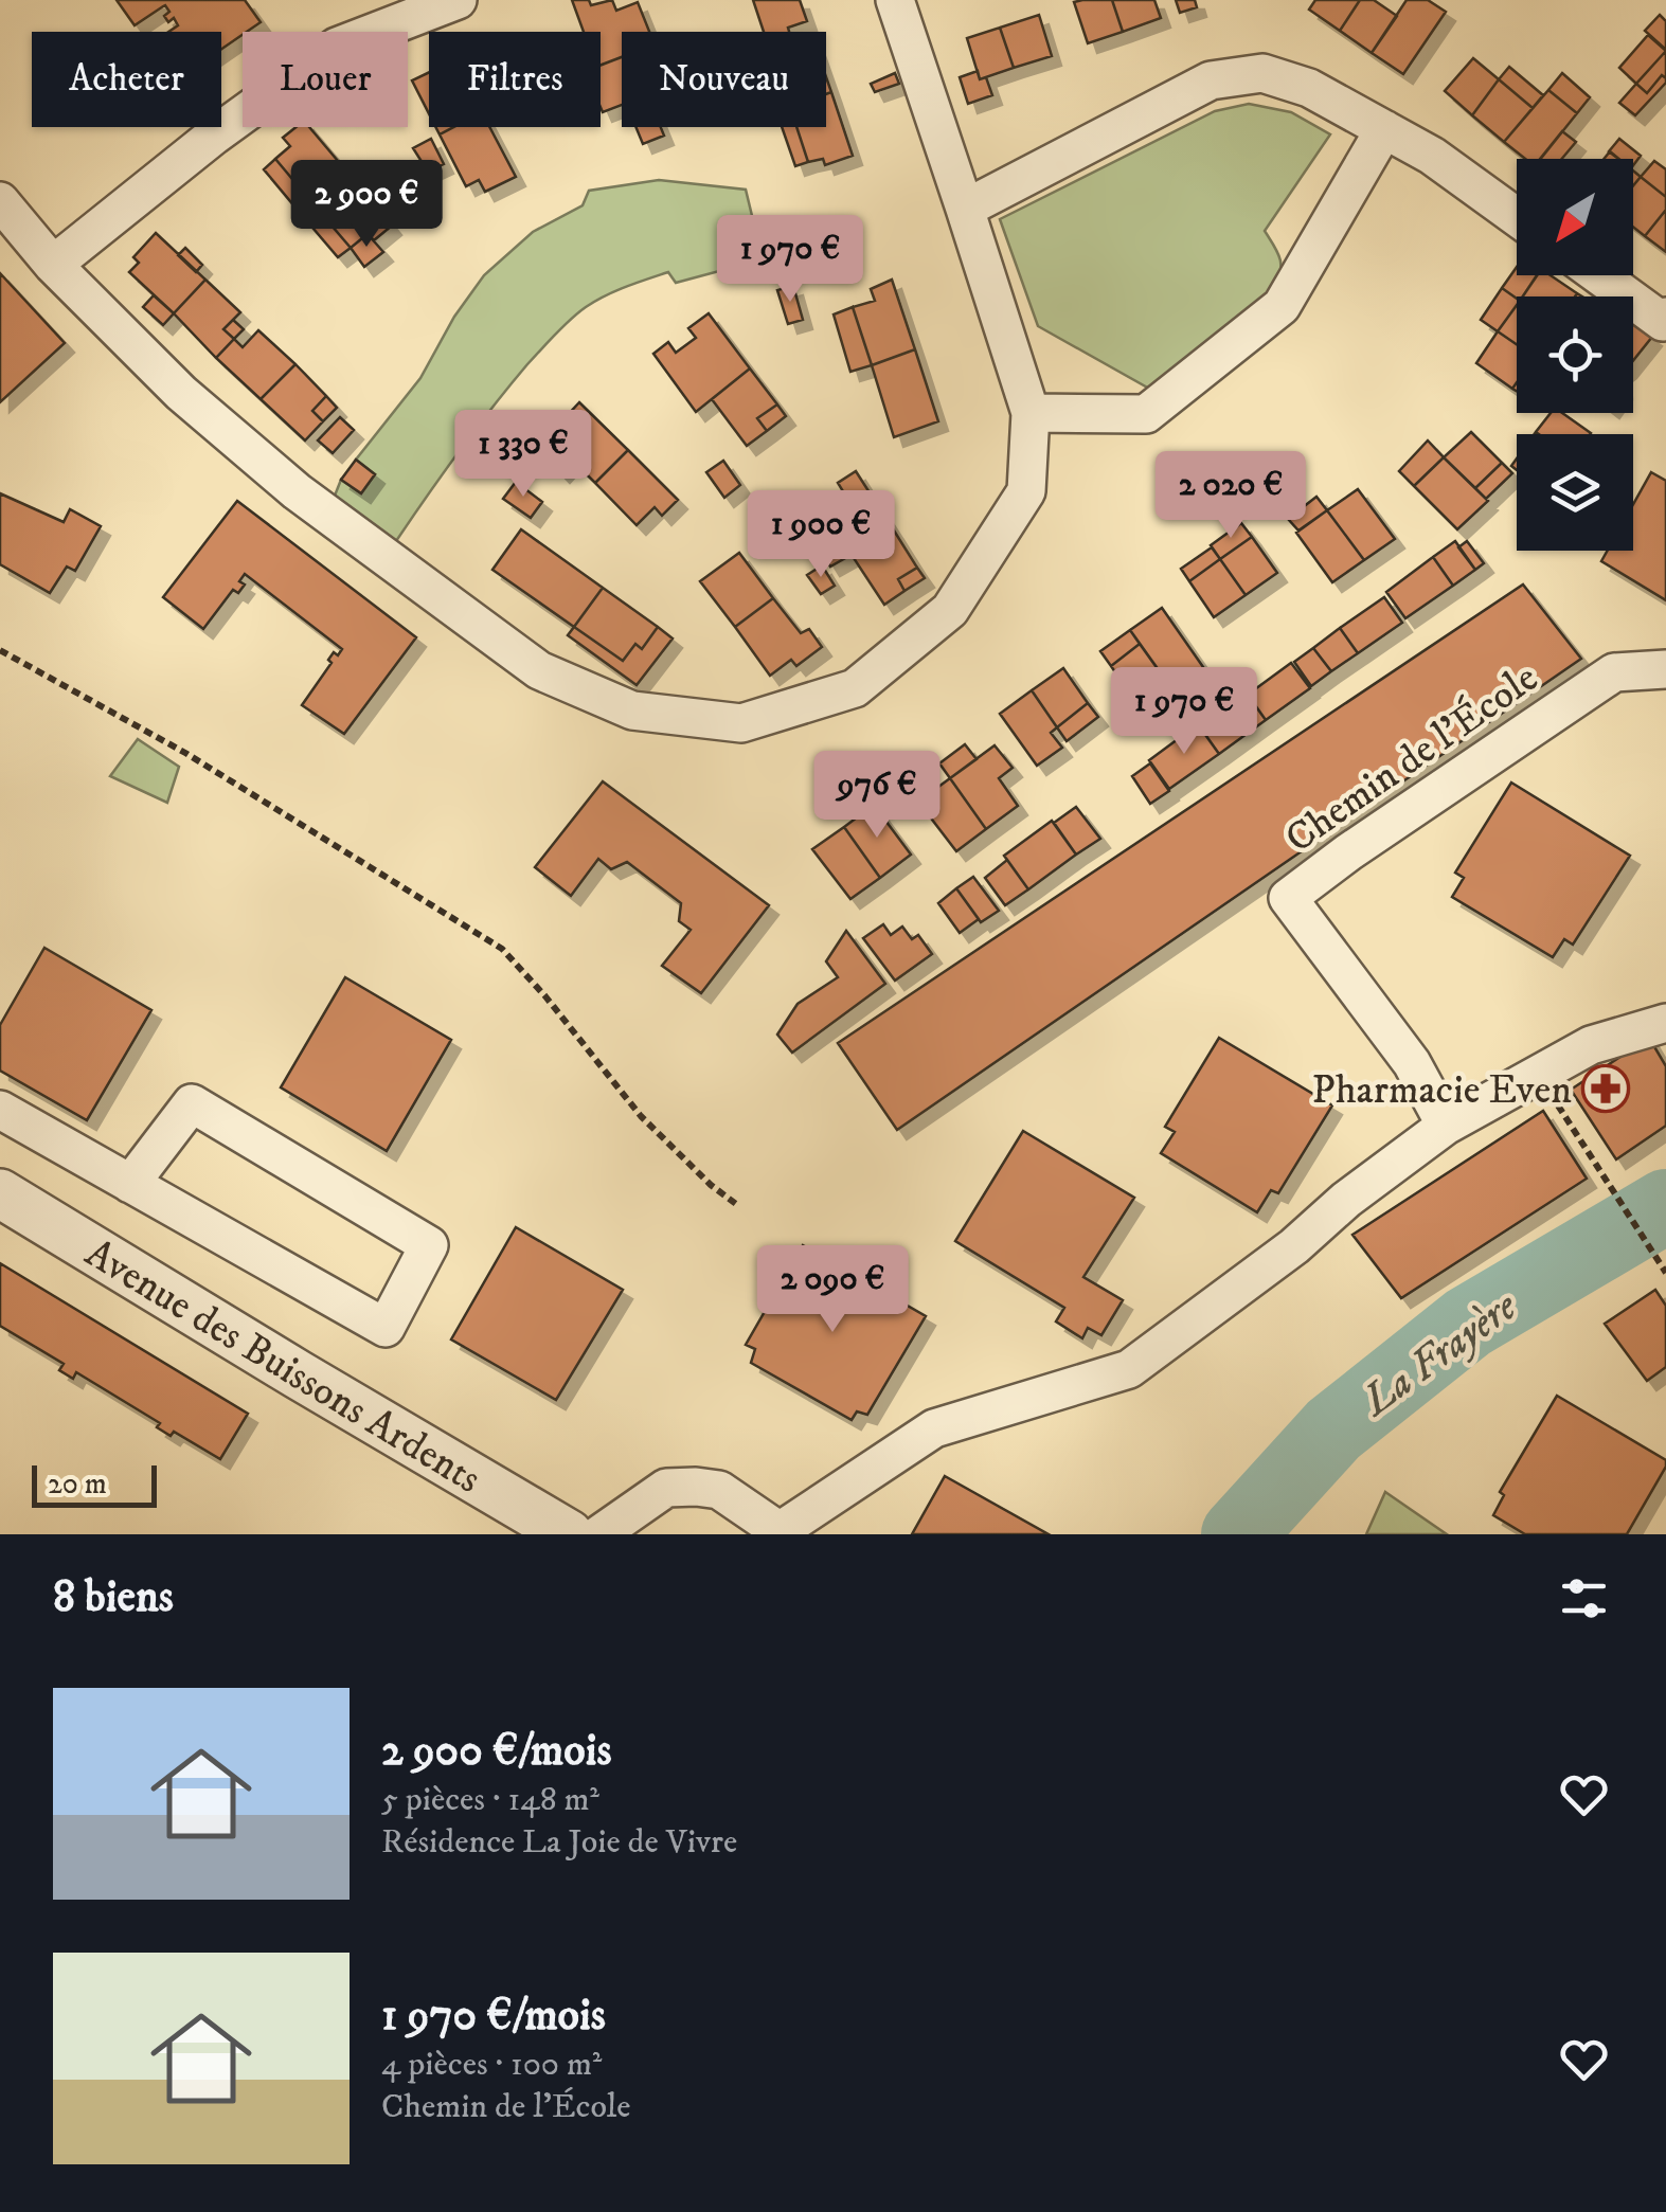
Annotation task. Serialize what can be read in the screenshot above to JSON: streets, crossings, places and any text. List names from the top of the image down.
{
  "streets": {
    "street": ["Chemin de l'École", "Avenue des Buissons Ardents"]
  },
  "water": ["La Frayère"],
  "places": {
    "pharmacy": ["Pharmacie Even"]
  },
  "scale_bar": "20 m",
  "north": "bottom left",
  "page": {
    "chip": [
      "Acheter",
      "Louer",
      "Filtres",
      "Nouveau"
    ],
    "price": [
      "2 900 €",
      "1 970 €",
      "1 330 €",
      "2 020 €",
      "1 900 €",
      "1 970 €",
      "976 €",
      "2 090 €"
    ],
    "scale": "20 m",
    "heading": "8 biens",
    "list": [
      {
        "name": "2 900 €/mois",
        "note": "5 pièces · 148 m² · Résidence La Joie de Vivre"
      },
      {
        "name": "1 970 €/mois",
        "note": "4 pièces · 100 m² · Chemin de l'École"
      }
    ]
  }
}
